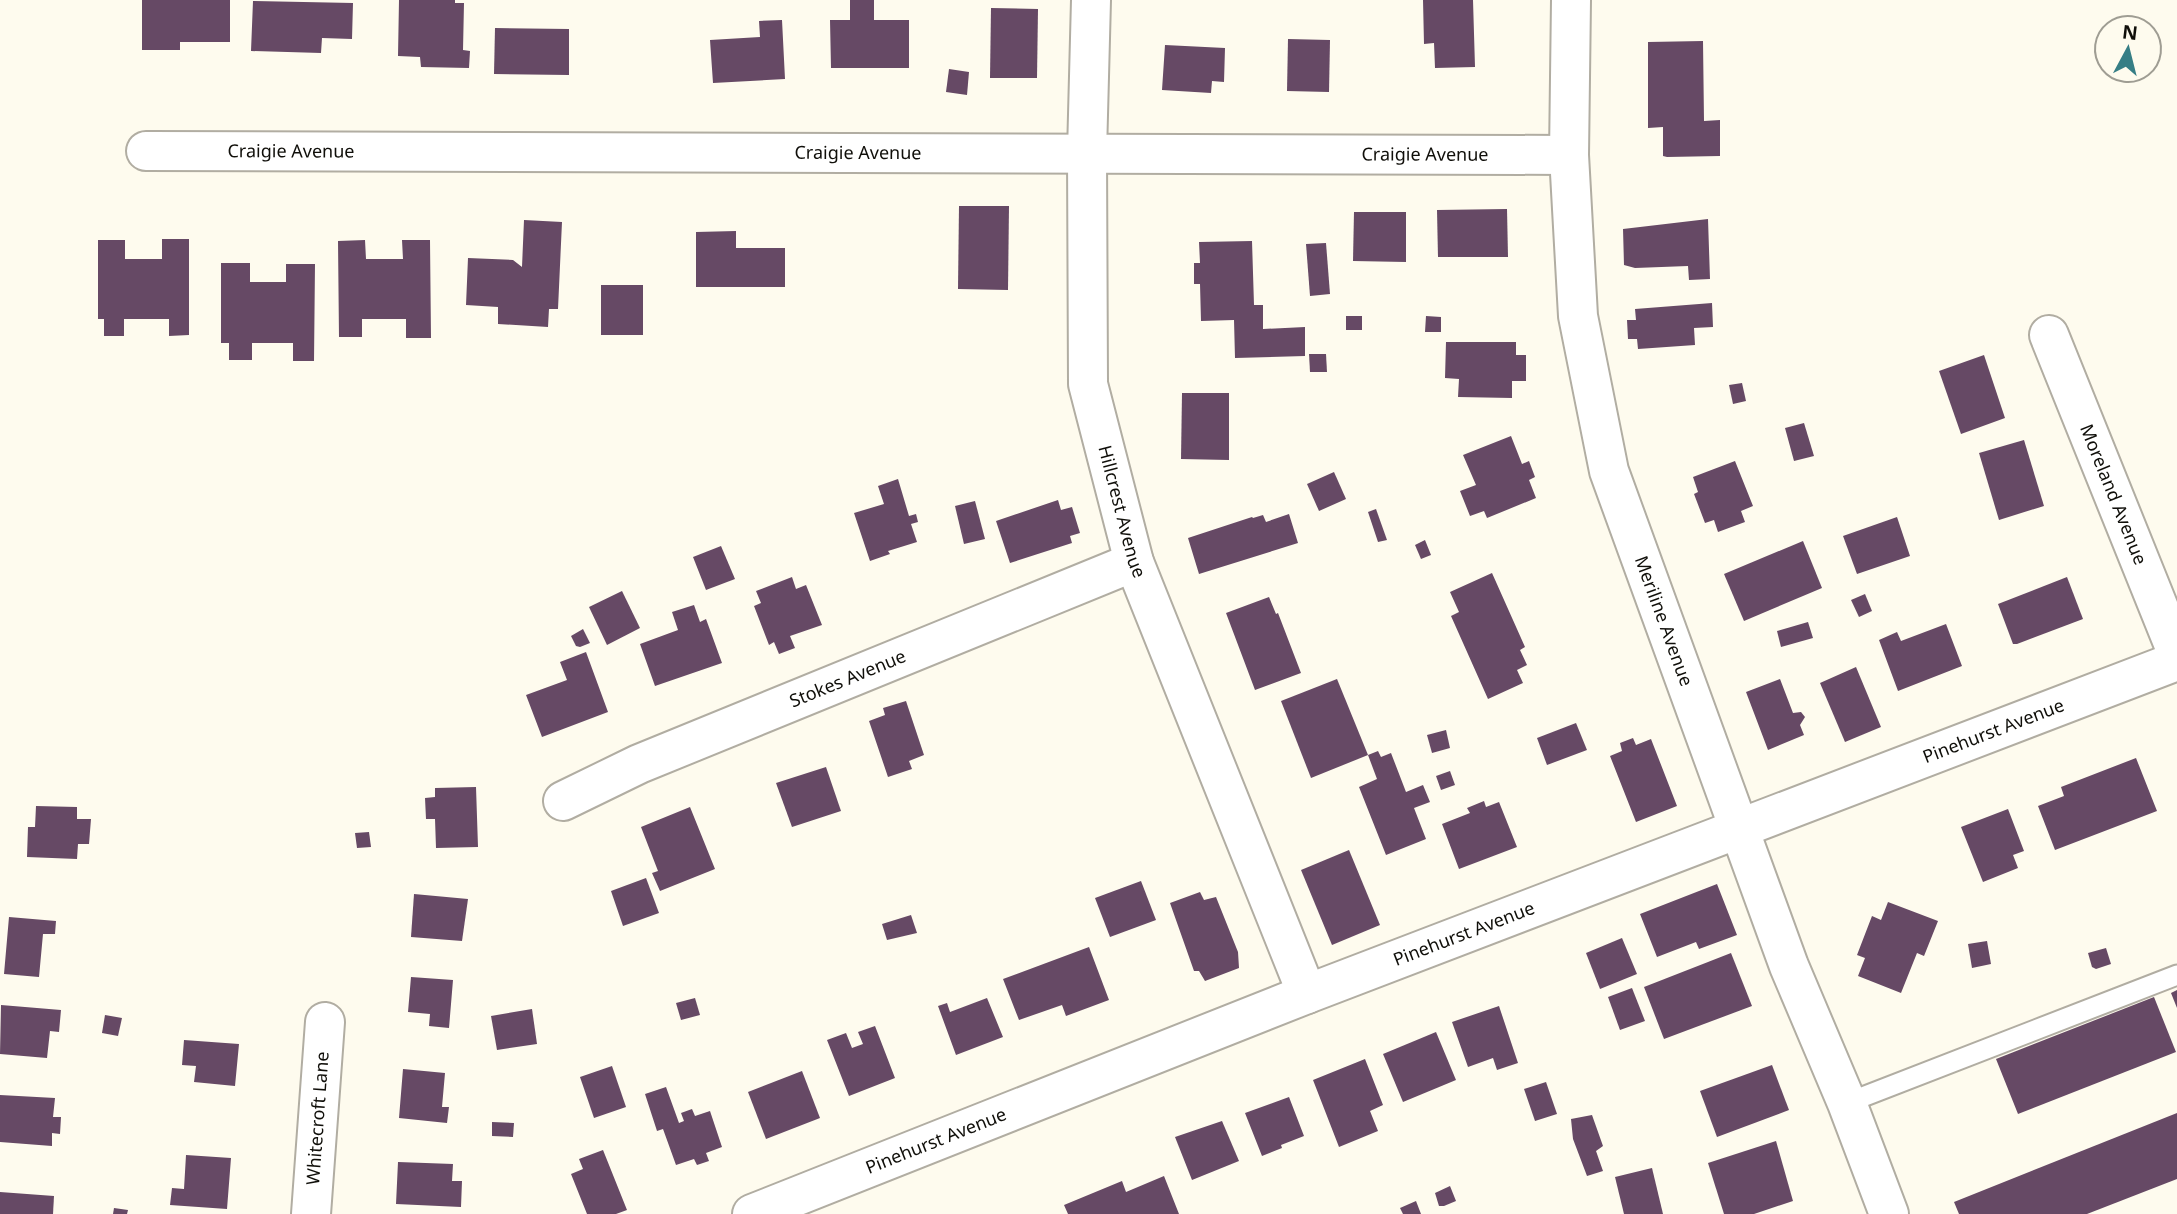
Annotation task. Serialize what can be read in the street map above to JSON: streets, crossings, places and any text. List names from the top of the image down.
{
  "streets": {
    "street": [
      "Craigie Avenue",
      "Moreland Avenue",
      "Hillcrest Avenue",
      "Meriline Avenue",
      "Stokes Avenue",
      "Pinehurst Avenue",
      "Whitecroft Lane"
    ]
  },
  "crossings": [
    ["Craigie Avenue", "Hillcrest Avenue"],
    ["Craigie Avenue", "Meriline Avenue"],
    ["Hillcrest Avenue", "Stokes Avenue"],
    ["Hillcrest Avenue", "Pinehurst Avenue"],
    ["Meriline Avenue", "Pinehurst Avenue"]
  ],
  "north": "top"
}
